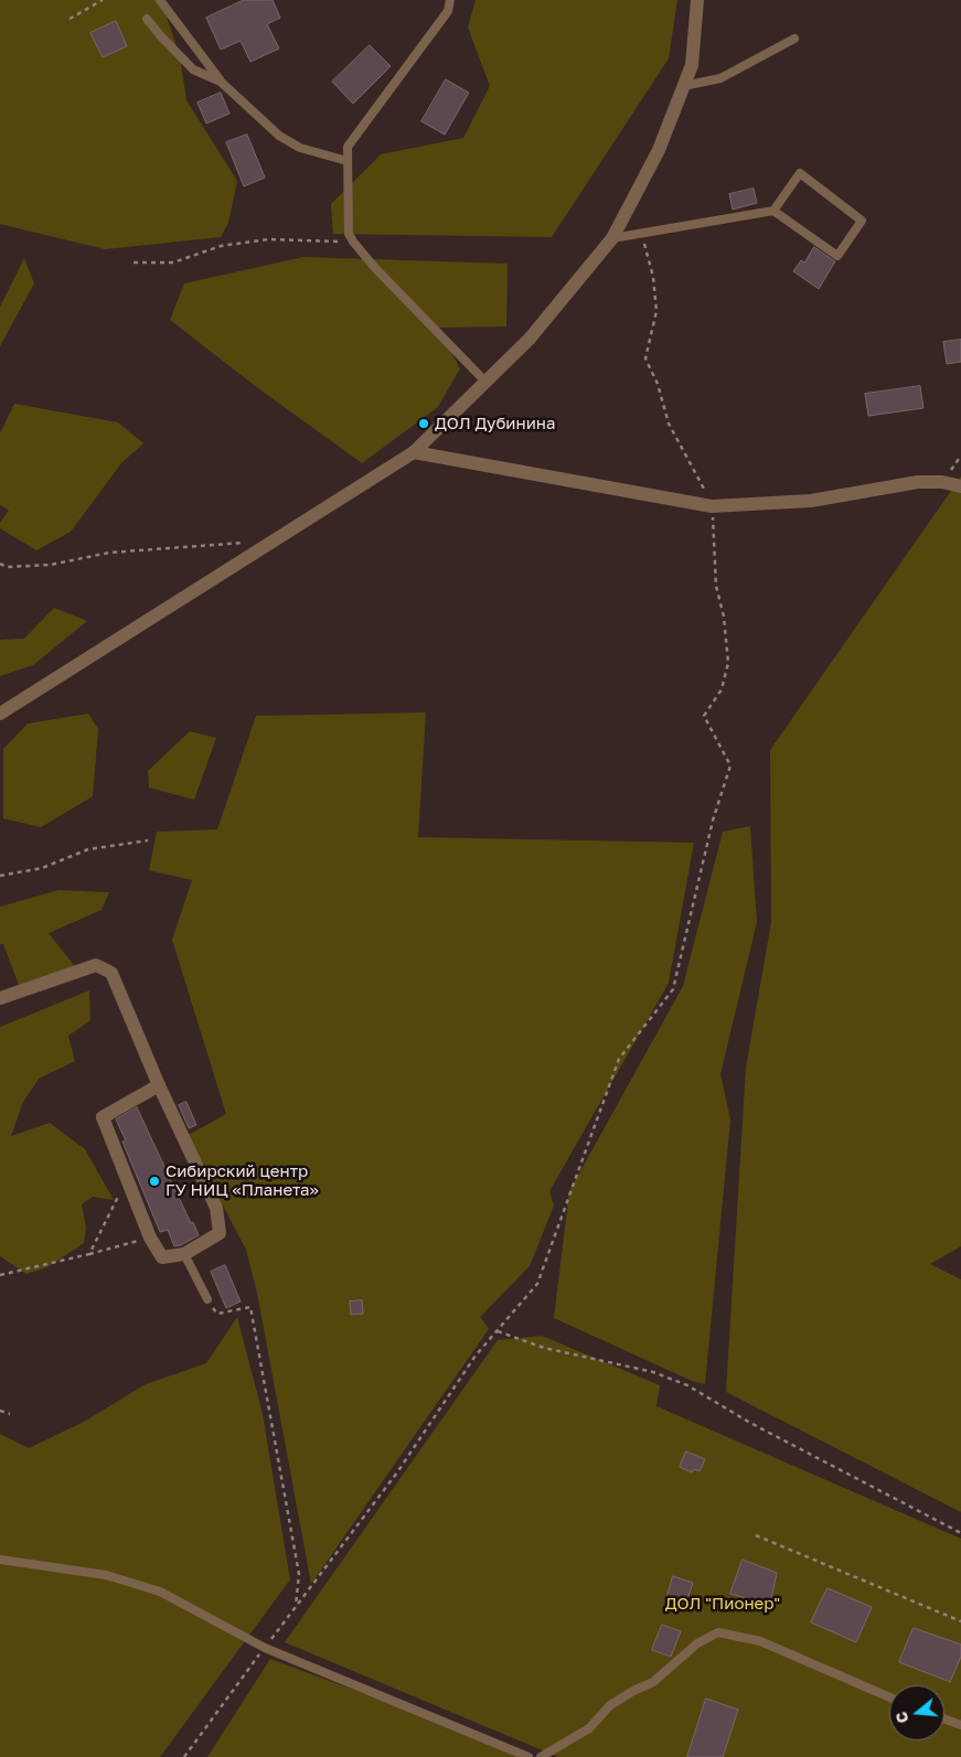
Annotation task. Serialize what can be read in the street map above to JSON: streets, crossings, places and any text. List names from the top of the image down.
{
  "parks": ["ДОЛ \"Пионер\""],
  "places": ["ДОЛ Дубинина", "Сибирский центр ГУ НИЦ «Планета»"],
  "north": "left"
}
